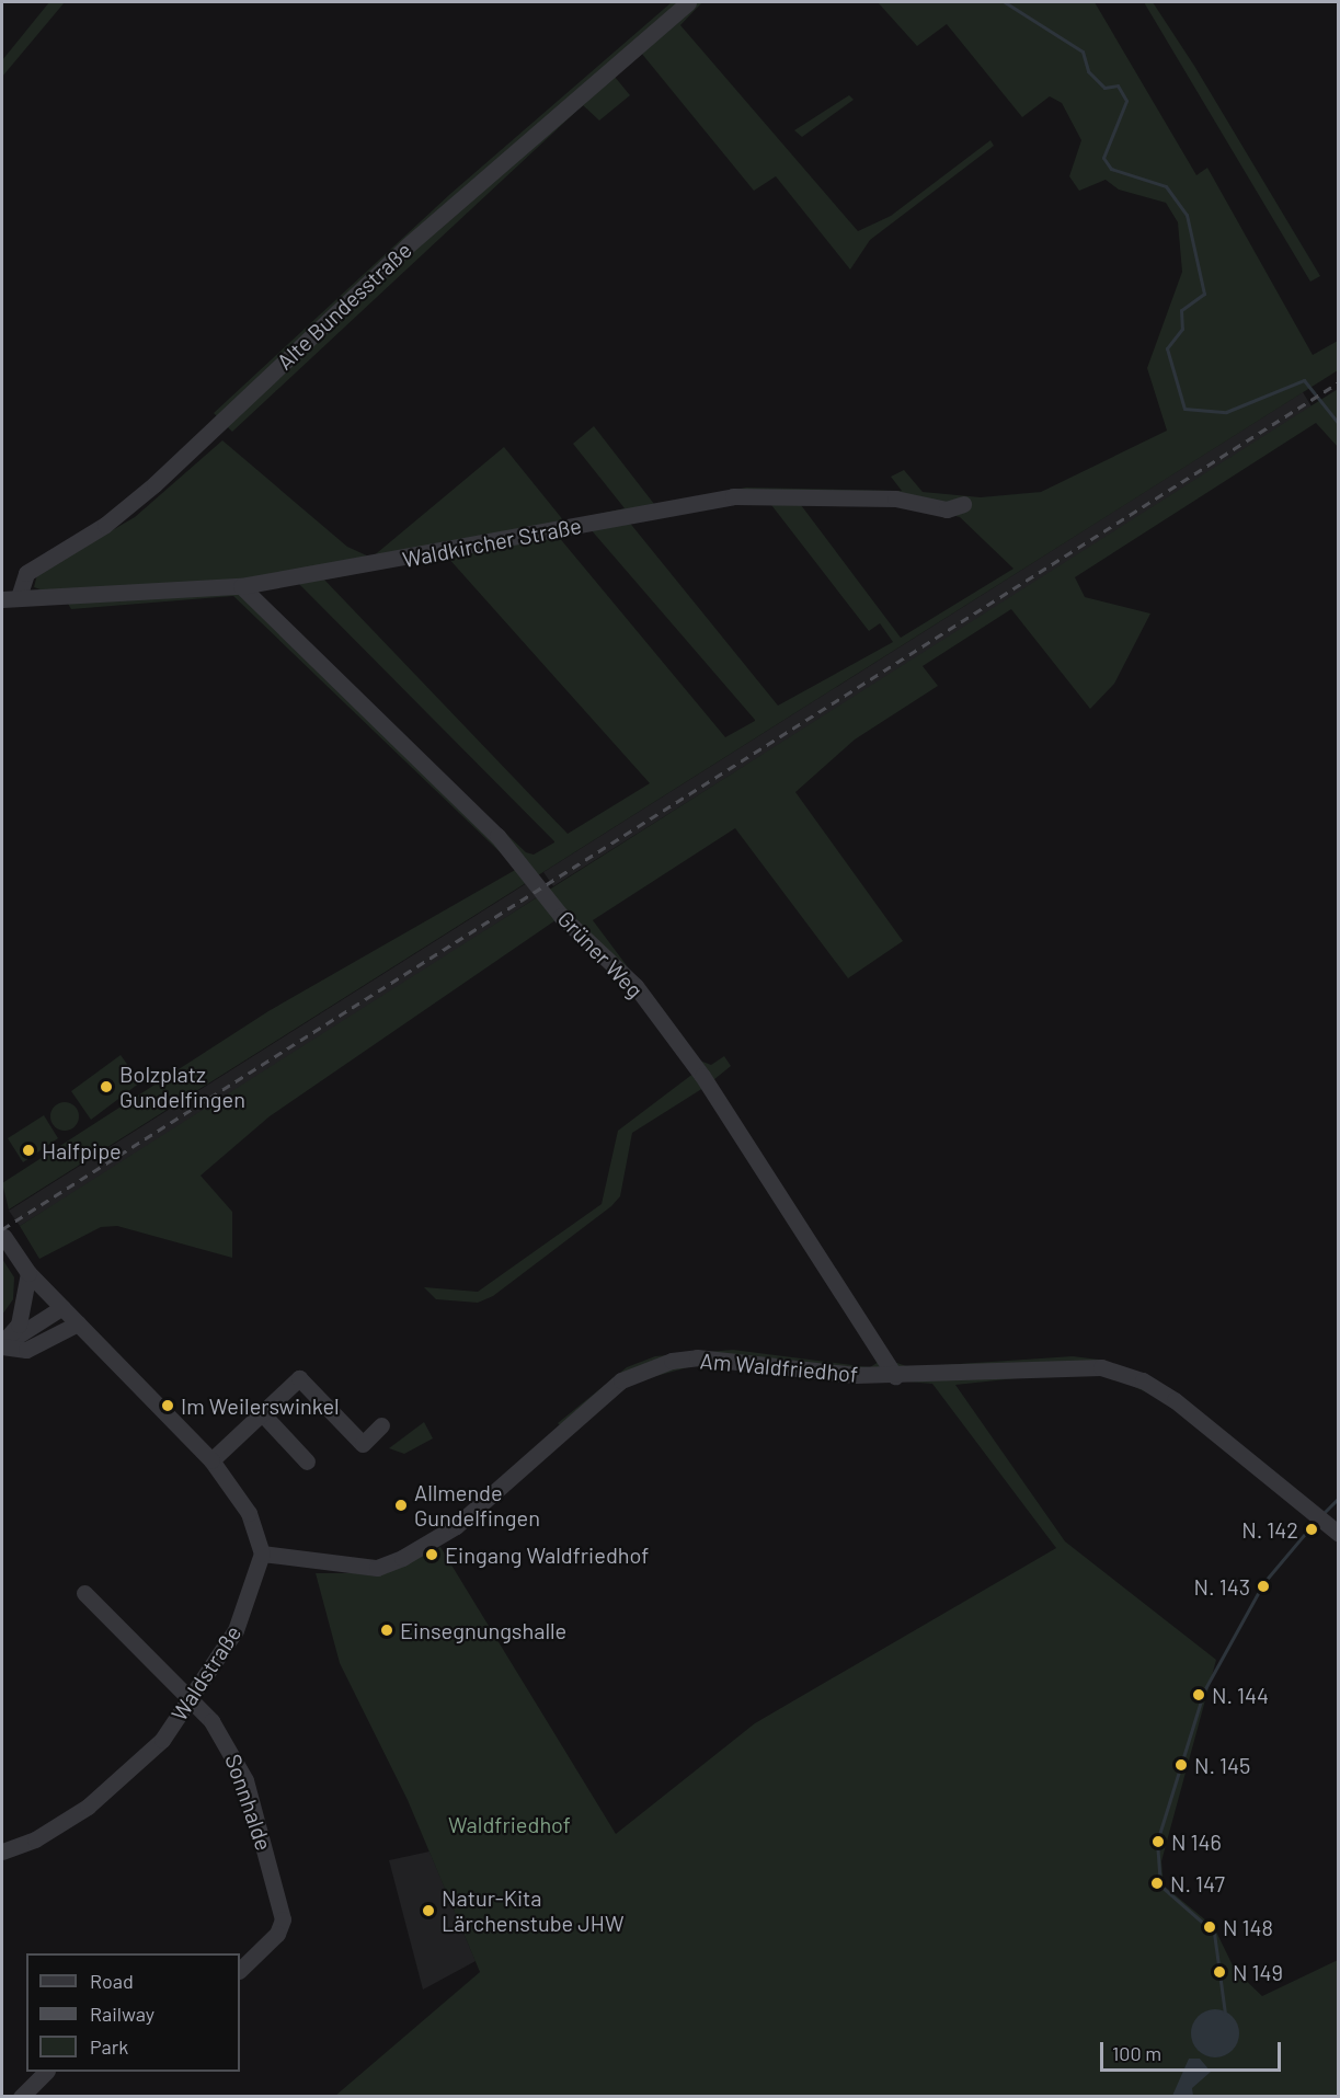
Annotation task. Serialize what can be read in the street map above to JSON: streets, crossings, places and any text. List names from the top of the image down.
{
  "streets": {
    "street": [
      "Alte Bundesstraße",
      "Waldkircher Straße",
      "Grüner Weg",
      "Am Waldfriedhof",
      "Waldstraße",
      "Sonnhalde"
    ]
  },
  "crossings": [
    ["Alte Bundesstraße", "Waldkircher Straße"],
    ["Waldkircher Straße", "Grüner Weg"],
    ["Grüner Weg", "Am Waldfriedhof"],
    ["Am Waldfriedhof", "Waldstraße"],
    ["Waldstraße", "Sonnhalde"]
  ],
  "parks": ["Waldfriedhof"],
  "places": [
    "Bolzplatz Gundelfingen",
    "Halfpipe",
    "Im Weilerswinkel",
    "Allmende Gundelfingen",
    "N. 142",
    "Eingang Waldfriedhof",
    "N. 143",
    "Einsegnungshalle",
    "N. 144",
    "N. 145",
    "N 146",
    "N. 147",
    "Natur-Kita Lärchenstube JHW",
    "N 148",
    "N 149"
  ],
  "legend": ["Road", "Railway", "Park"],
  "scale_bar": "100 m"
}
